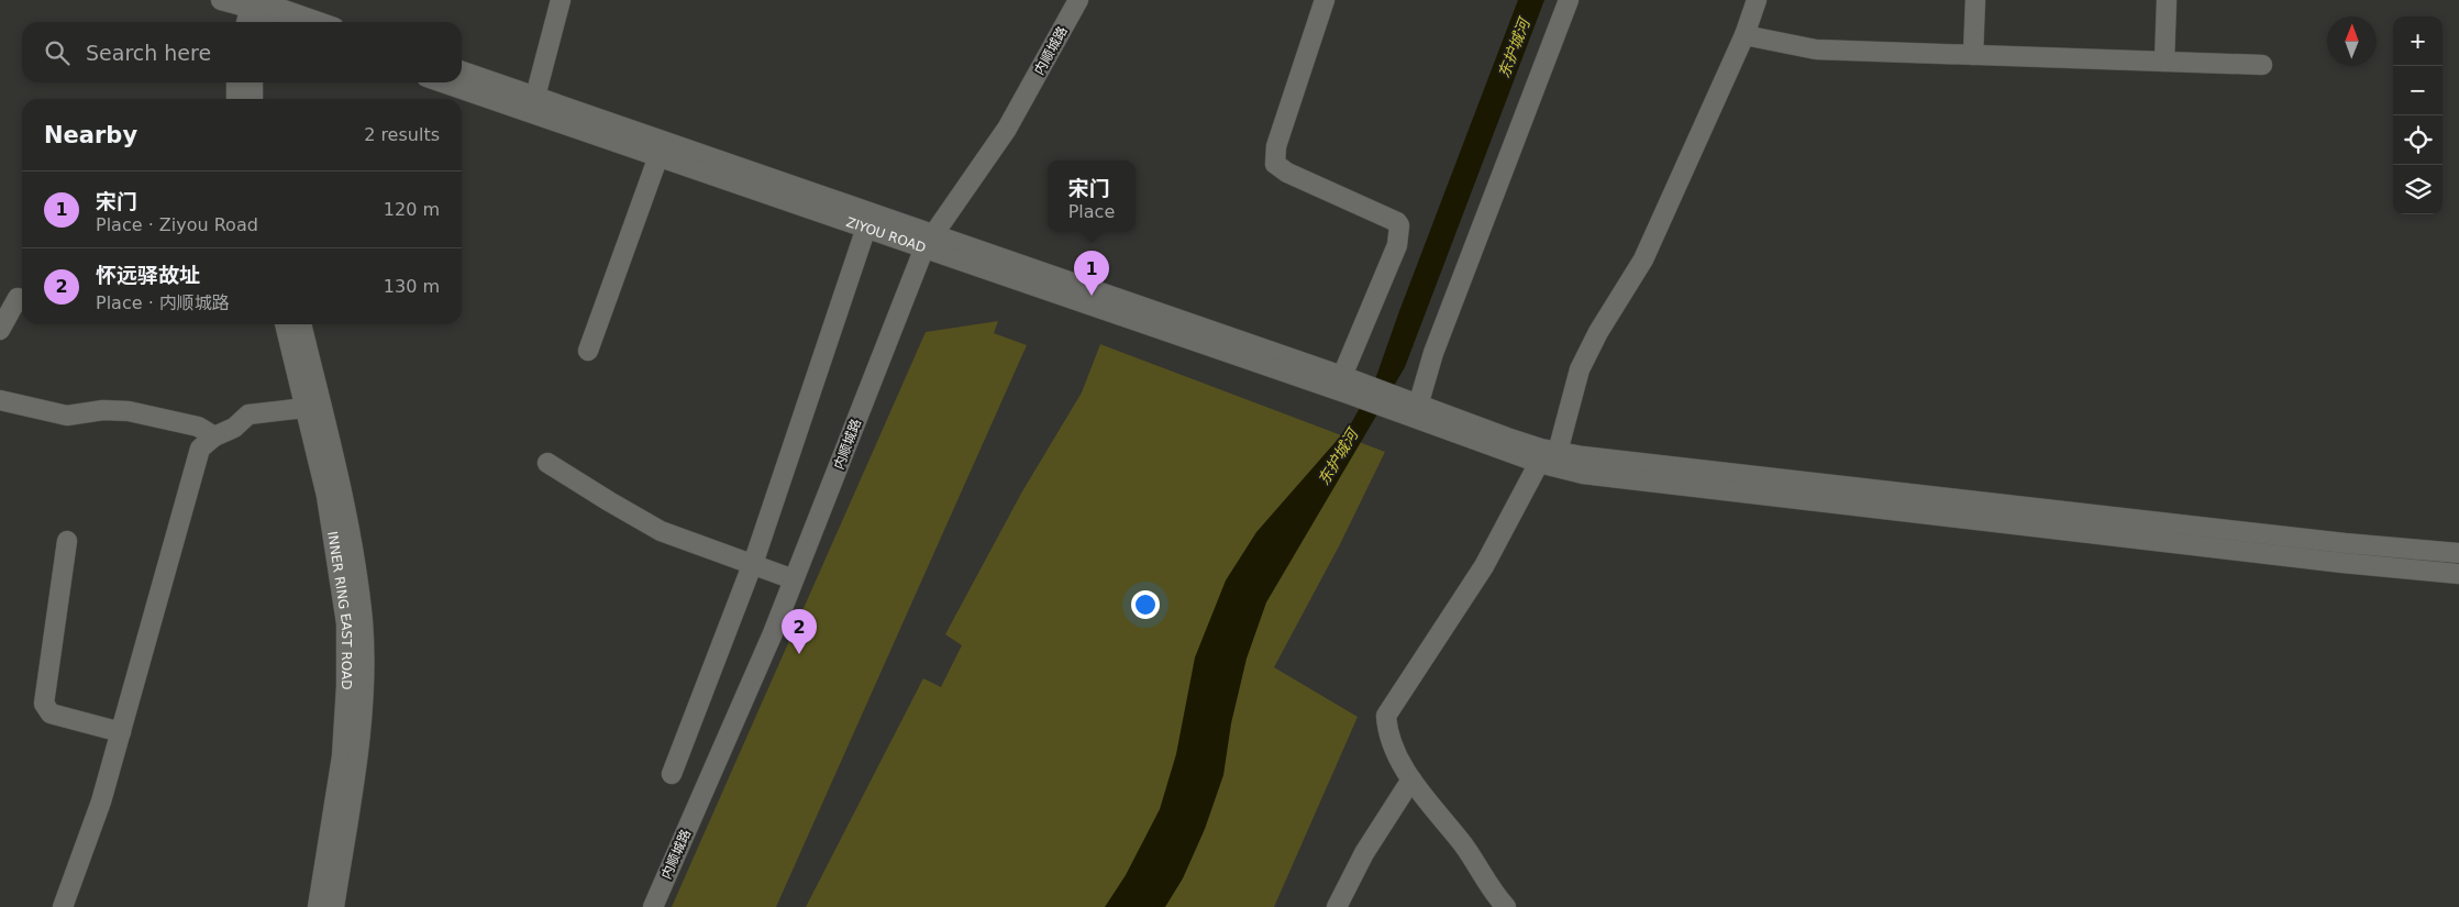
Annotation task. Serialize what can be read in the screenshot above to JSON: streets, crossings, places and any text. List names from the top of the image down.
{
  "streets": {
    "street": ["内顺城路", "ZIYOU ROAD", "INNER RING EAST ROAD"]
  },
  "crossings": [
    ["内顺城路", "ZIYOU ROAD"]
  ],
  "water": ["东护城河"],
  "north": "top",
  "page": {
    "map_buttons": ["+", "−"],
    "search": "Search here",
    "heading": ["Nearby", "2 results"],
    "popup": ["宋门", "Place"],
    "list": [
      {
        "mark": "1",
        "name": "宋门",
        "note": "Place · Ziyou Road",
        "value": "120 m"
      },
      {
        "mark": "2",
        "name": "怀远驿故址",
        "note": "Place · 内顺城路",
        "value": "130 m"
      }
    ],
    "pins": ["1", "2"]
  }
}
